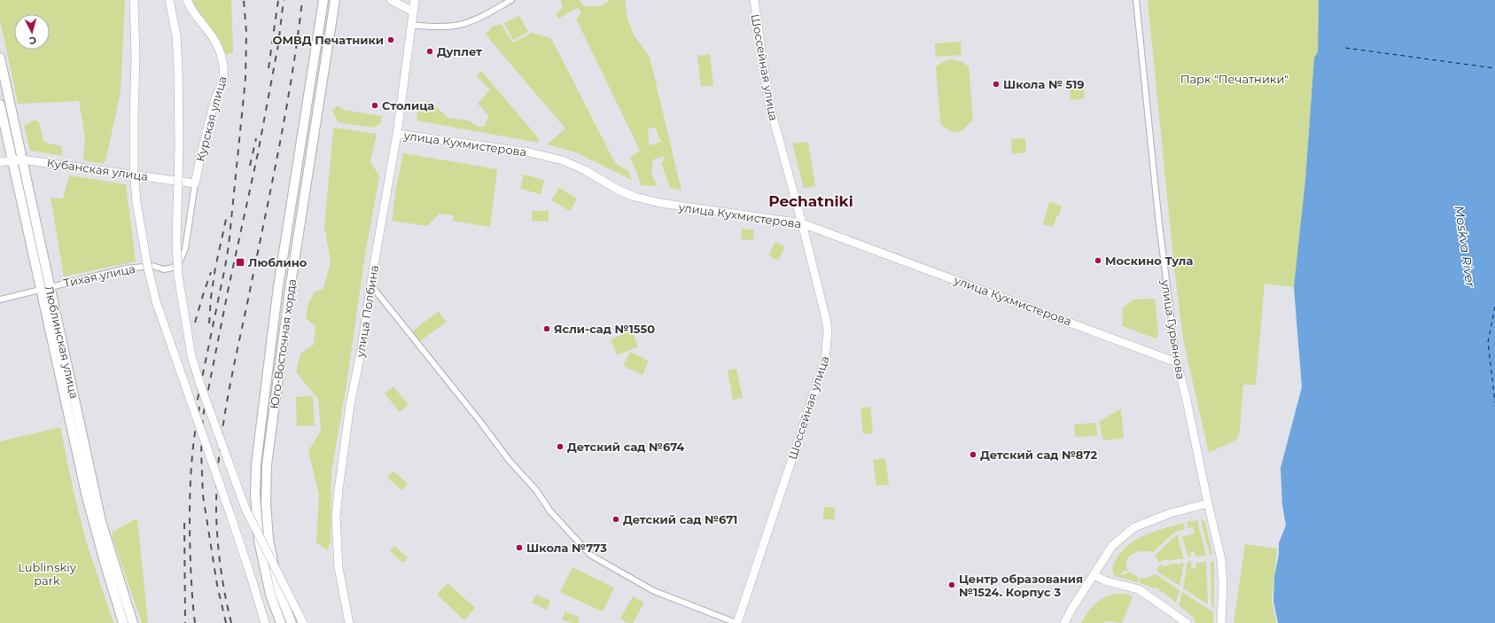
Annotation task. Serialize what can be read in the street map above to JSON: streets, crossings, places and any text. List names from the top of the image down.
{
  "streets": {
    "main road": [
      "Шоссейная улица",
      "Курская улица",
      "улица Кухмистерова",
      "Кубанская улица",
      "улица Полбина",
      "улица Гурьянова",
      "Люблинская улица",
      "Юго-Восточная хорда"
    ],
    "street": ["Тихая улица"]
  },
  "crossings": [
    ["Шоссейная улица", "улица Кухмистерова"],
    ["Курская улица", "Кубанская улица"],
    ["Курская улица", "Тихая улица"],
    ["улица Кухмистерова", "улица Полбина"],
    ["улица Кухмистерова", "улица Гурьянова"],
    ["Кубанская улица", "Тихая улица"],
    ["Кубанская улица", "Люблинская улица"],
    ["Тихая улица", "Люблинская улица"]
  ],
  "districts": ["Pechatniki"],
  "water": ["Moskva River"],
  "parks": ["Парк \"Печатники\"", "Lublinskiy park"],
  "places": {
    "other": [
      "ОМВД Печатники",
      "Дуплет",
      "Школа № 519",
      "Столица",
      "Москино Тула",
      "Ясли-сад №1550",
      "Детский сад №674",
      "Детский сад №872",
      "Детский сад №671",
      "Школа №773",
      "Центр образования №1524. Корпус 3"
    ],
    "transit": ["Люблино"]
  },
  "north": "bottom"
}
